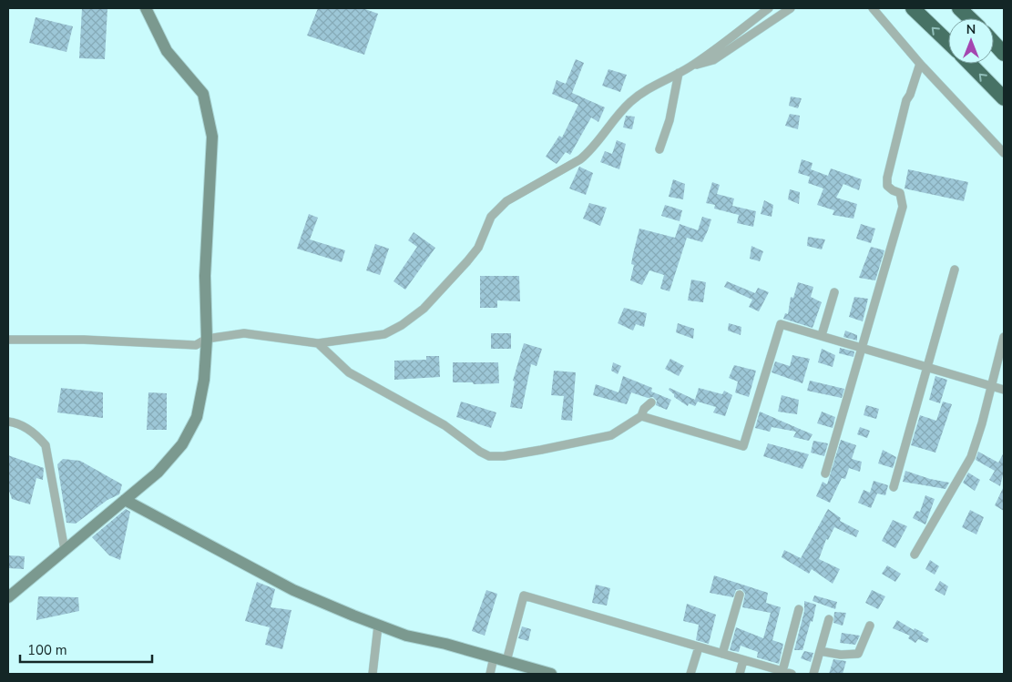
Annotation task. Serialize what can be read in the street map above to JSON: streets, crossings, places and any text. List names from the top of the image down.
{
  "scale_bar": "100 m",
  "north": "top"
}
